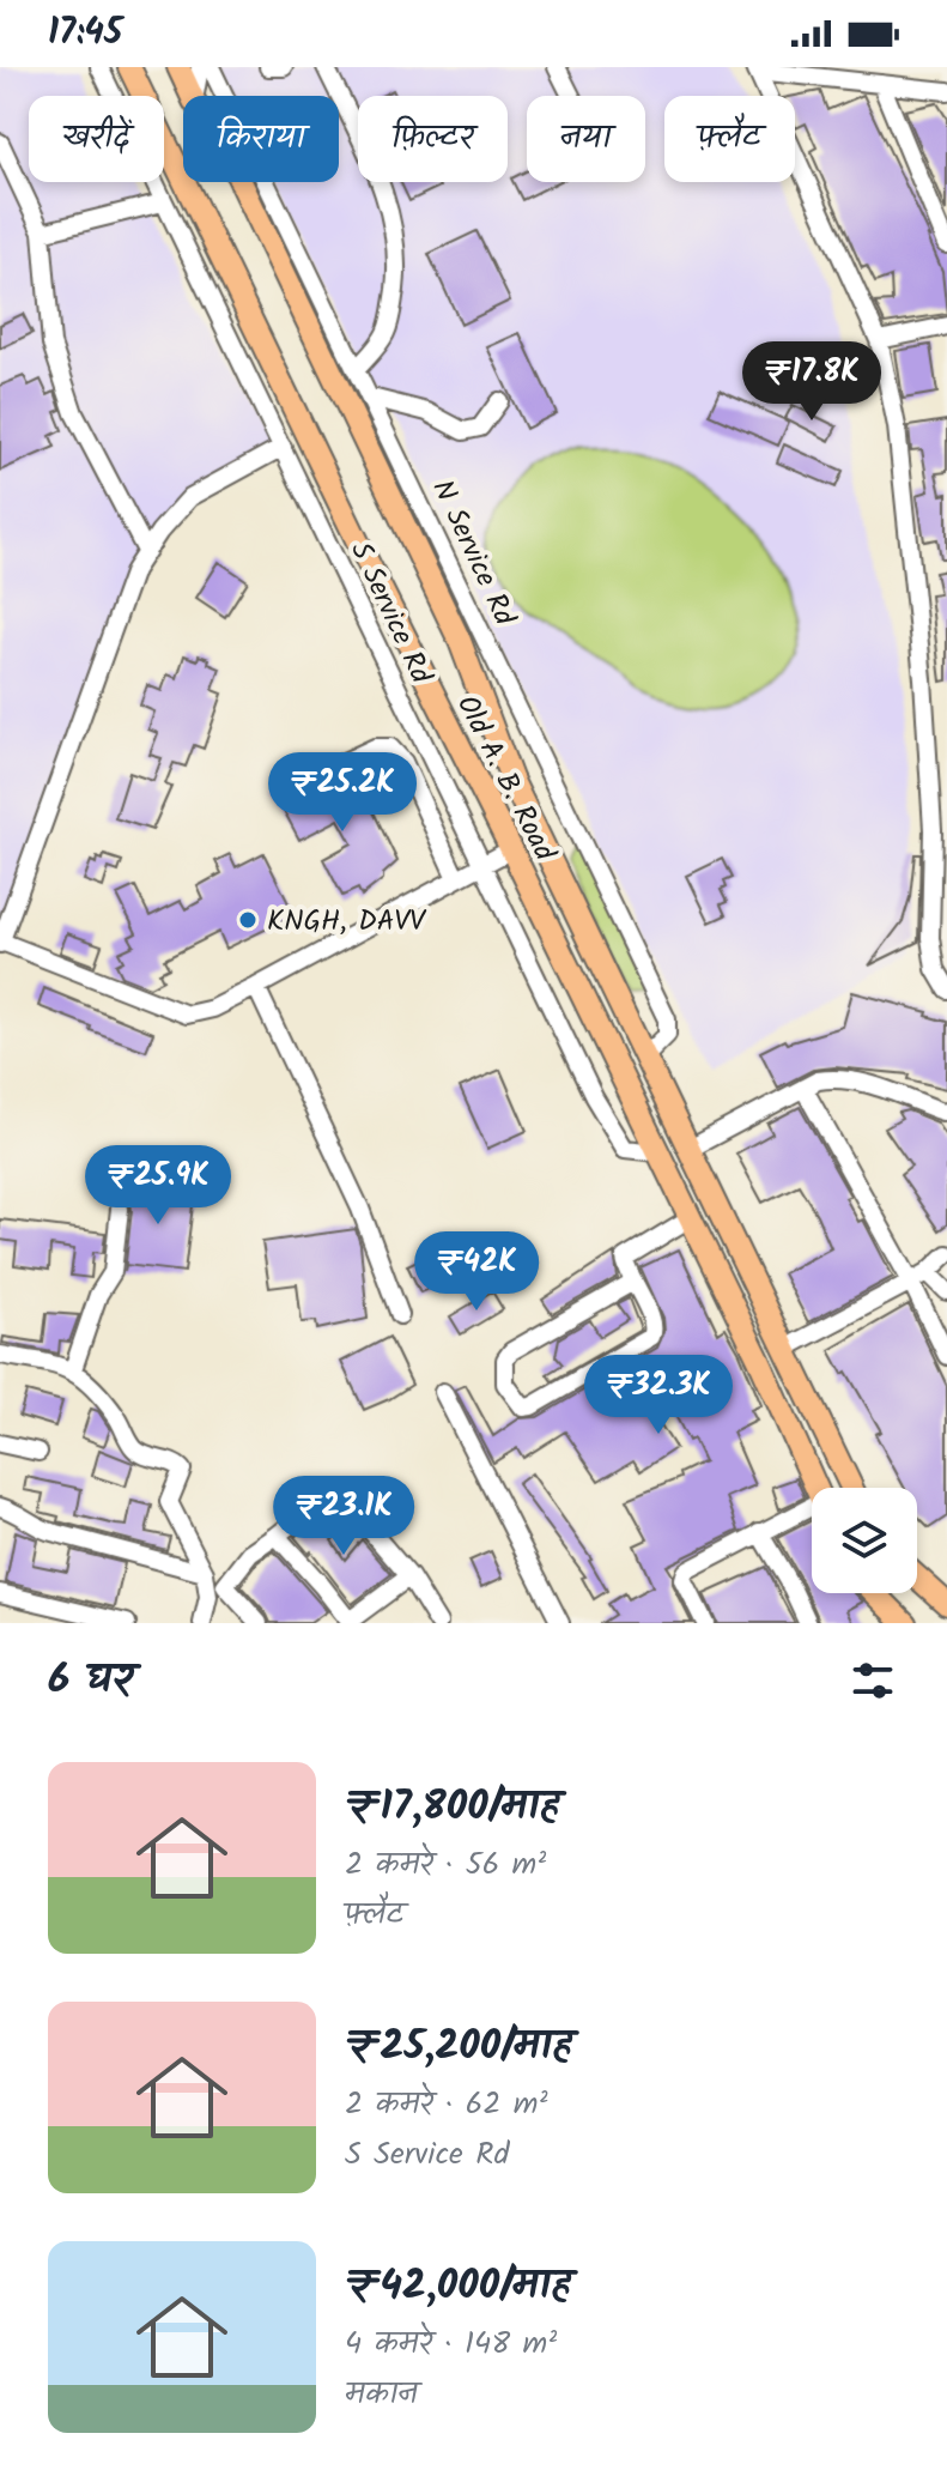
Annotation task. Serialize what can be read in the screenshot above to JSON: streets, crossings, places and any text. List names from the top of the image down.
{
  "streets": {
    "main road": ["Old A. B. Road"],
    "street": ["N Service Rd", "S Service Rd"]
  },
  "crossings": [
    ["N Service Rd", "Old A. B. Road"],
    ["S Service Rd", "Old A. B. Road"]
  ],
  "places": ["KNGH, DAVV"],
  "page": {
    "status": "17:45",
    "chip": [
      "खरीदें",
      "किराया",
      "फ़िल्टर",
      "नया",
      "फ़्लैट"
    ],
    "price": [
      "₹17.8K",
      "₹25.2K",
      "₹25.9K",
      "₹42K",
      "₹32.3K",
      "₹23.1K"
    ],
    "heading": "6 घर",
    "list": [
      {
        "name": "₹17,800/माह",
        "note": "2 कमरे · 56 m² · फ़्लैट"
      },
      {
        "name": "₹25,200/माह",
        "note": "2 कमरे · 62 m² · S Service Rd"
      },
      {
        "name": "₹42,000/माह",
        "note": "4 कमरे · 148 m² · मकान"
      }
    ]
  }
}
